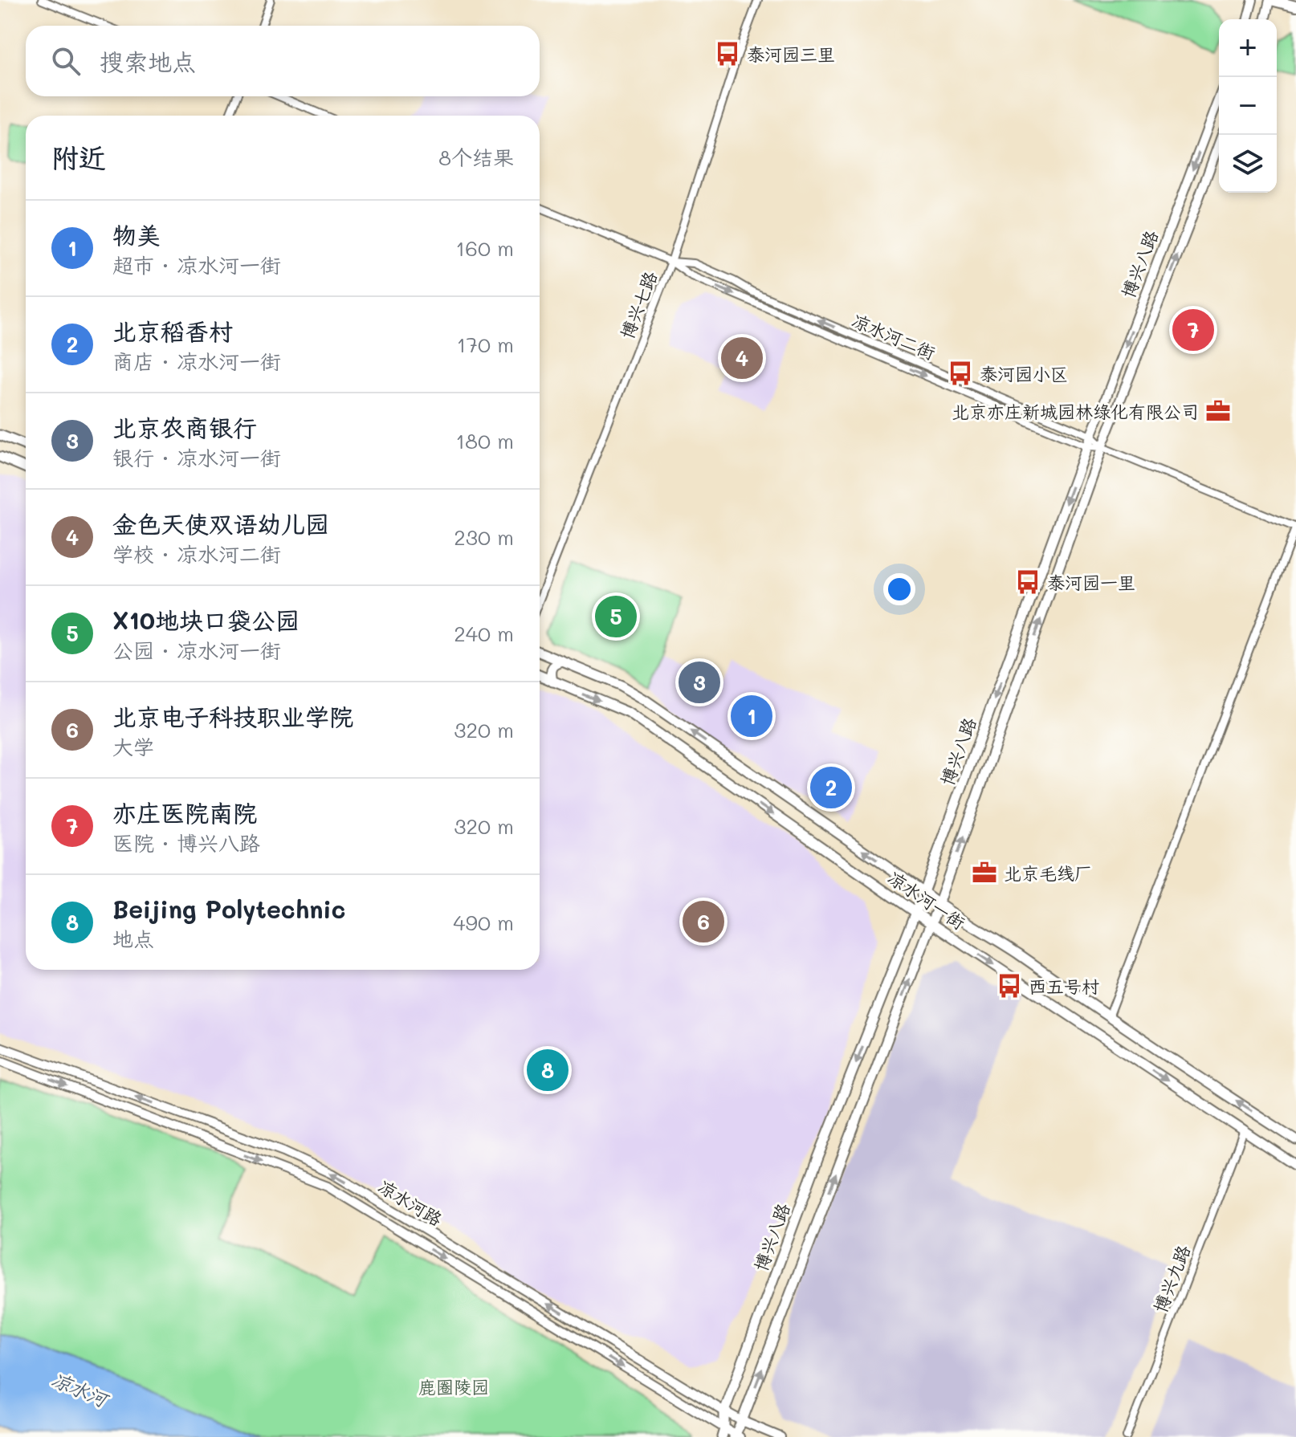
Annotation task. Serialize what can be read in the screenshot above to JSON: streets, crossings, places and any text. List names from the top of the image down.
{
  "streets": {
    "main road": ["博兴八路", "凉水河一街"],
    "street": [
      "博兴七路",
      "凉水河二街",
      "凉水河路",
      "博兴九路"
    ]
  },
  "crossings": [
    ["博兴八路", "凉水河二街"],
    ["博兴八路", "凉水河一街"],
    ["博兴八路", "凉水河路"],
    ["博兴七路", "凉水河二街"],
    ["凉水河一街", "博兴九路"]
  ],
  "water": ["凉水河"],
  "parks": ["鹿圈陵园"],
  "places": {
    "bus stop": [
      "泰河园三里",
      "泰河园小区",
      "泰河园一里",
      "西五号村"
    ],
    "office": ["北京亦庄新城园林绿化有限公司", "北京毛线厂"]
  },
  "page": {
    "map_buttons": ["+", "−"],
    "search": "搜索地点",
    "heading": ["附近", "8个结果"],
    "list": [
      {
        "mark": "1",
        "name": "物美",
        "note": "超市 · 凉水河一街",
        "value": "160 m"
      },
      {
        "mark": "2",
        "name": "北京稻香村",
        "note": "商店 · 凉水河一街",
        "value": "170 m"
      },
      {
        "mark": "3",
        "name": "北京农商银行",
        "note": "银行 · 凉水河一街",
        "value": "180 m"
      },
      {
        "mark": "4",
        "name": "金色天使双语幼儿园",
        "note": "学校 · 凉水河二街",
        "value": "230 m"
      },
      {
        "mark": "5",
        "name": "X10地块口袋公园",
        "note": "公园 · 凉水河一街",
        "value": "240 m"
      },
      {
        "mark": "6",
        "name": "北京电子科技职业学院",
        "note": "大学",
        "value": "320 m"
      },
      {
        "mark": "7",
        "name": "亦庄医院南院",
        "note": "医院 · 博兴八路",
        "value": "320 m"
      },
      {
        "mark": "8",
        "name": "Beijing Polytechnic",
        "note": "地点",
        "value": "490 m"
      }
    ],
    "pins": [
      "7",
      "4",
      "5",
      "3",
      "1",
      "2",
      "6",
      "8"
    ]
  }
}
